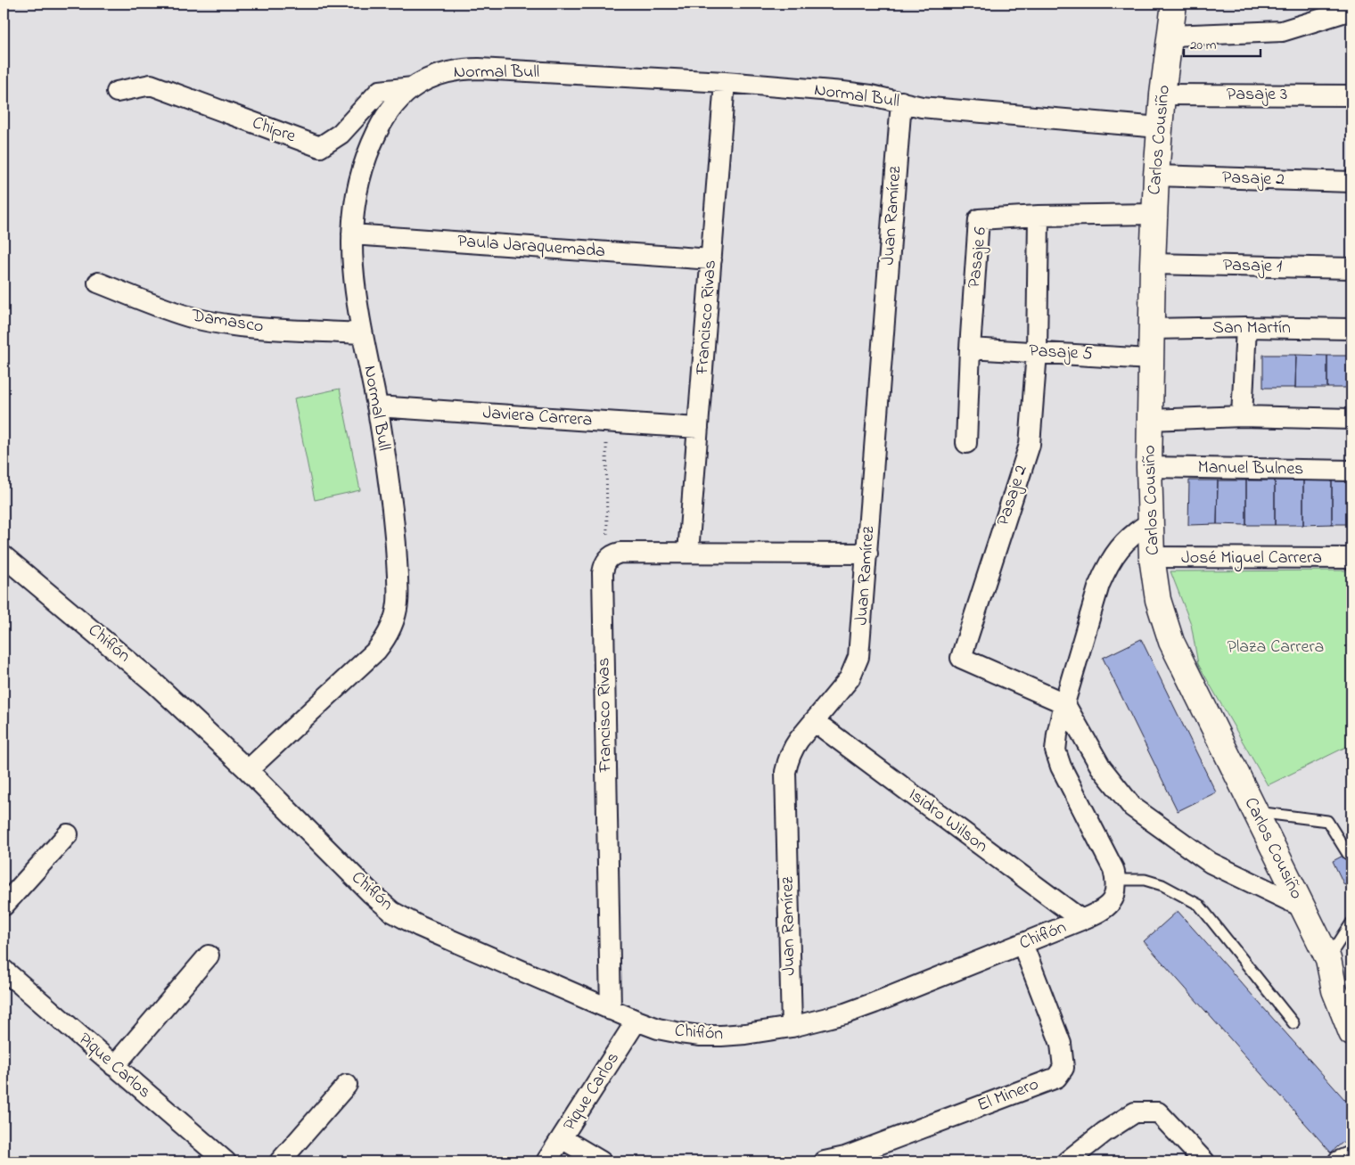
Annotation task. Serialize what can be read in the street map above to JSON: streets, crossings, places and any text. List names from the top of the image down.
{
  "streets": {
    "main road": ["Carlos Cousiño"],
    "street": [
      "Normal Bull",
      "Pasaje 3",
      "Chipre",
      "Pasaje 2",
      "Juan Ramírez",
      "Paula Jaraquemada",
      "Pasaje 6",
      "Pasaje 1",
      "Francisco Rivas",
      "Damasco",
      "San Martín",
      "Pasaje 5",
      "Javiera Carrera",
      "Manuel Bulnes",
      "José Miguel Carrera",
      "Chiflón",
      "Isidro Wilson",
      "Pique Carlos",
      "El Minero"
    ]
  },
  "crossings": [
    ["Normal Bull", "Chipre"],
    ["Normal Bull", "Carlos Cousiño"],
    ["Normal Bull", "Juan Ramírez"],
    ["Normal Bull", "Paula Jaraquemada"],
    ["Normal Bull", "Francisco Rivas"],
    ["Normal Bull", "Damasco"],
    ["Normal Bull", "Javiera Carrera"],
    ["Normal Bull", "Chiflón"],
    ["Pasaje 3", "Carlos Cousiño"],
    ["Carlos Cousiño", "Pasaje 2"],
    ["Carlos Cousiño", "Pasaje 6"],
    ["Carlos Cousiño", "Pasaje 1"],
    ["Carlos Cousiño", "San Martín"],
    ["Carlos Cousiño", "Pasaje 5"],
    ["Carlos Cousiño", "Manuel Bulnes"],
    ["Carlos Cousiño", "José Miguel Carrera"],
    ["Carlos Cousiño", "Chiflón"],
    ["Pasaje 2", "Pasaje 6"],
    ["Pasaje 2", "Pasaje 5"],
    ["Pasaje 2", "Chiflón"],
    ["Juan Ramírez", "Chiflón"],
    ["Juan Ramírez", "Isidro Wilson"],
    ["Paula Jaraquemada", "Francisco Rivas"],
    ["Pasaje 6", "Pasaje 5"],
    ["Francisco Rivas", "Javiera Carrera"],
    ["Francisco Rivas", "Chiflón"],
    ["Chiflón", "Isidro Wilson"],
    ["Chiflón", "Pique Carlos"],
    ["Chiflón", "El Minero"]
  ],
  "parks": ["Plaza Carrera"],
  "scale_bar": "20 m"
}
